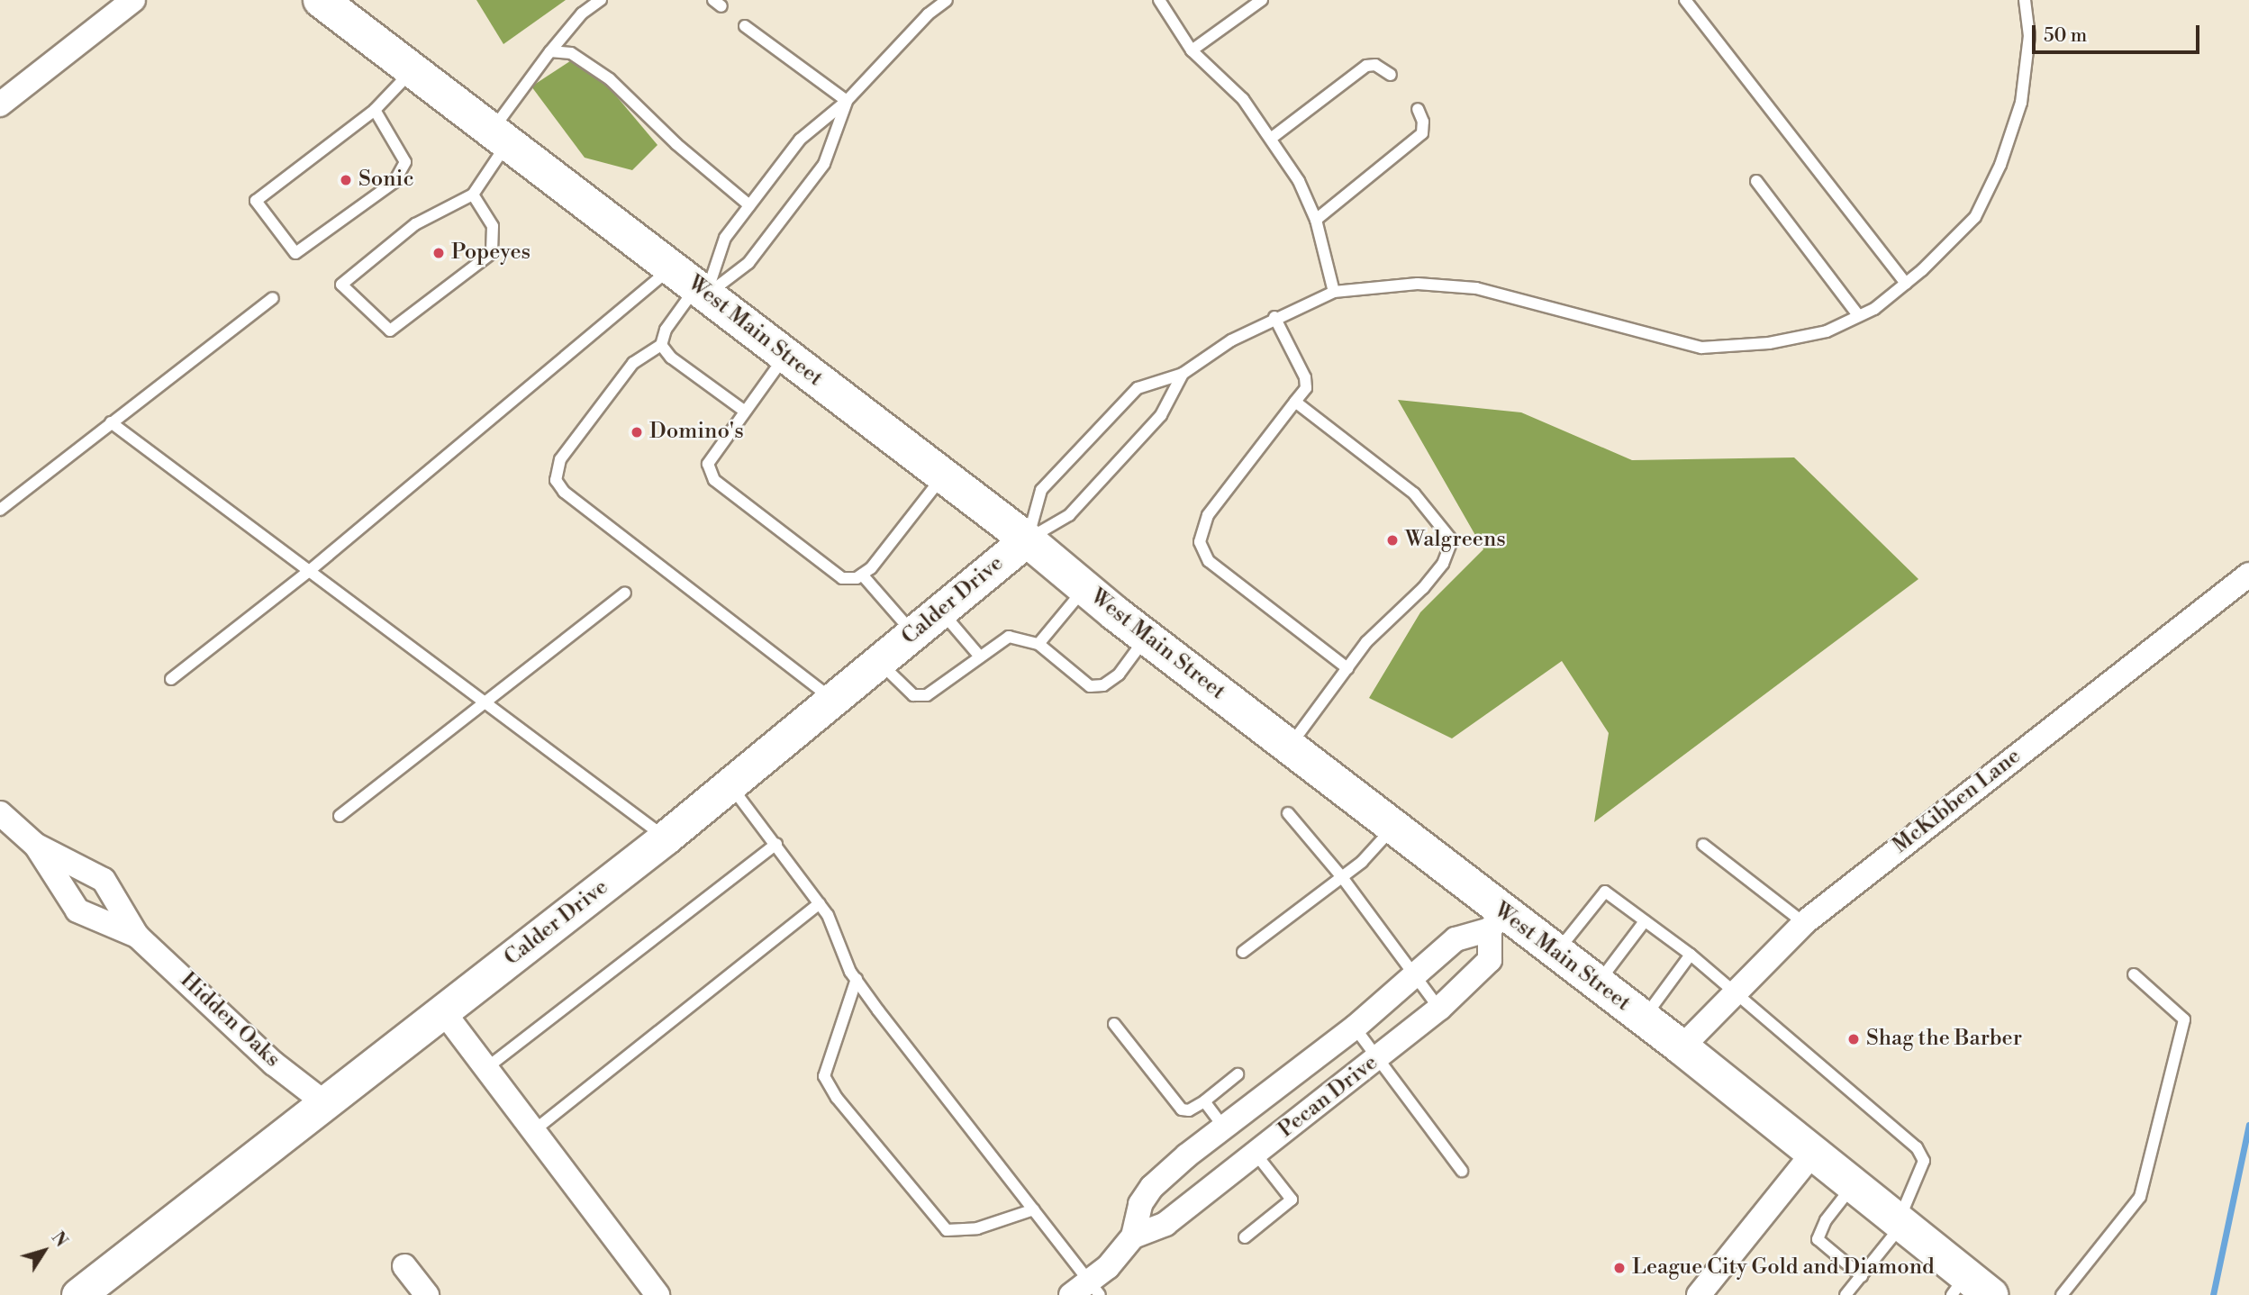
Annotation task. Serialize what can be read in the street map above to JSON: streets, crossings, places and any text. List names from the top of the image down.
{
  "streets": {
    "main road": ["West Main Street"],
    "street": [
      "Calder Drive",
      "McKibben Lane",
      "Hidden Oaks",
      "Pecan Drive"
    ]
  },
  "crossings": [
    ["West Main Street", "Calder Drive"],
    ["West Main Street", "McKibben Lane"],
    ["West Main Street", "Pecan Drive"],
    ["Calder Drive", "Hidden Oaks"]
  ],
  "places": [
    "Sonic",
    "Popeyes",
    "Domino's",
    "Walgreens",
    "Shag the Barber",
    "League City Gold and Diamond"
  ],
  "scale_bar": "50 m",
  "north": "top right"
}
